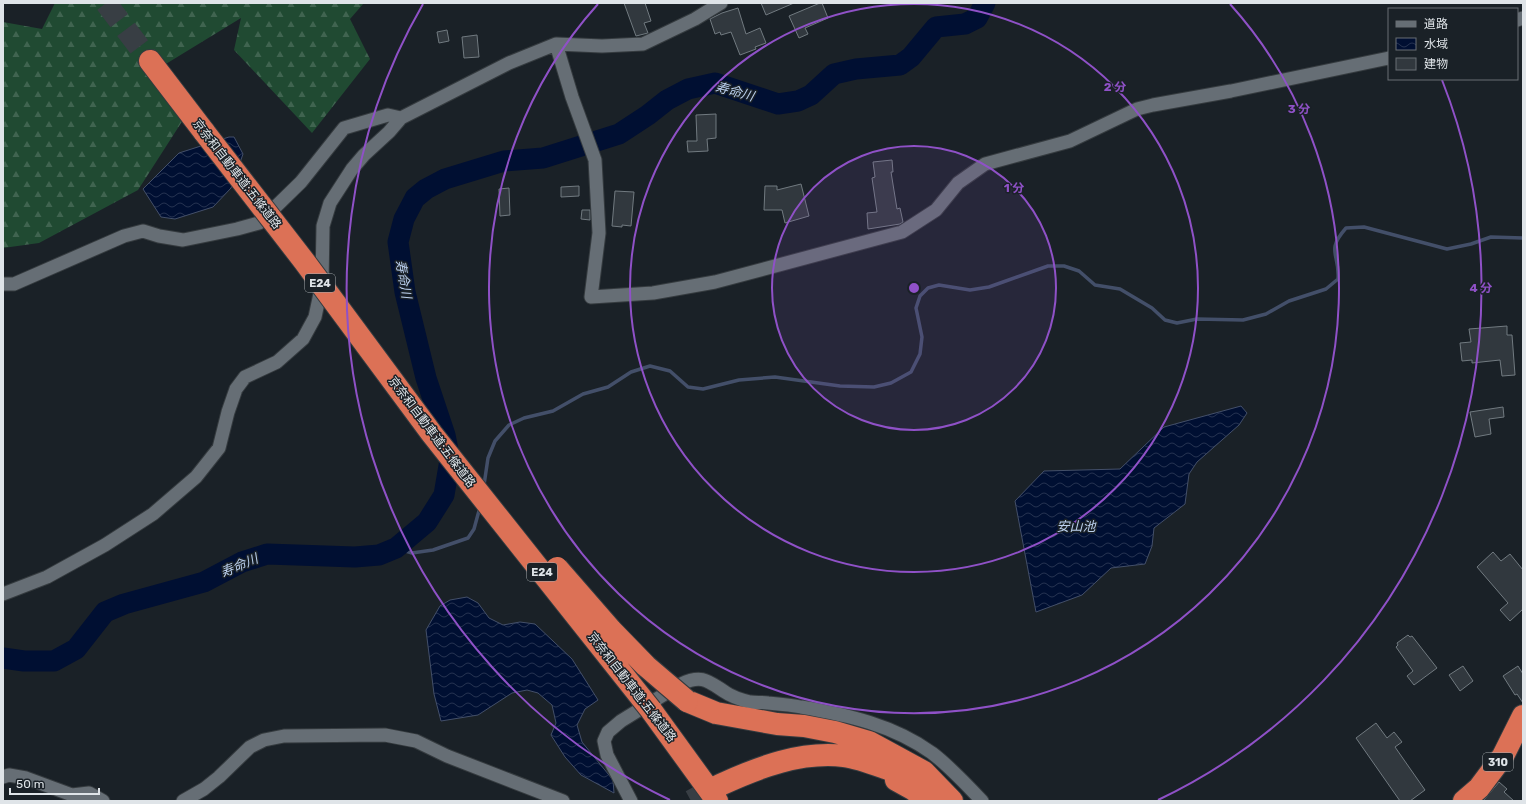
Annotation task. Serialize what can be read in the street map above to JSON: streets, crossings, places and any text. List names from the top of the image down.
{
  "streets": {
    "highway": ["京奈和自動車道;五條道路", "E24", "310"]
  },
  "water": ["寿命川", "安山池"],
  "legend": ["道路", "水域", "建物"],
  "scale_bar": "50 m",
  "rings": [
    "2 分",
    "3 分",
    "1 分",
    "4 分"
  ]
}
